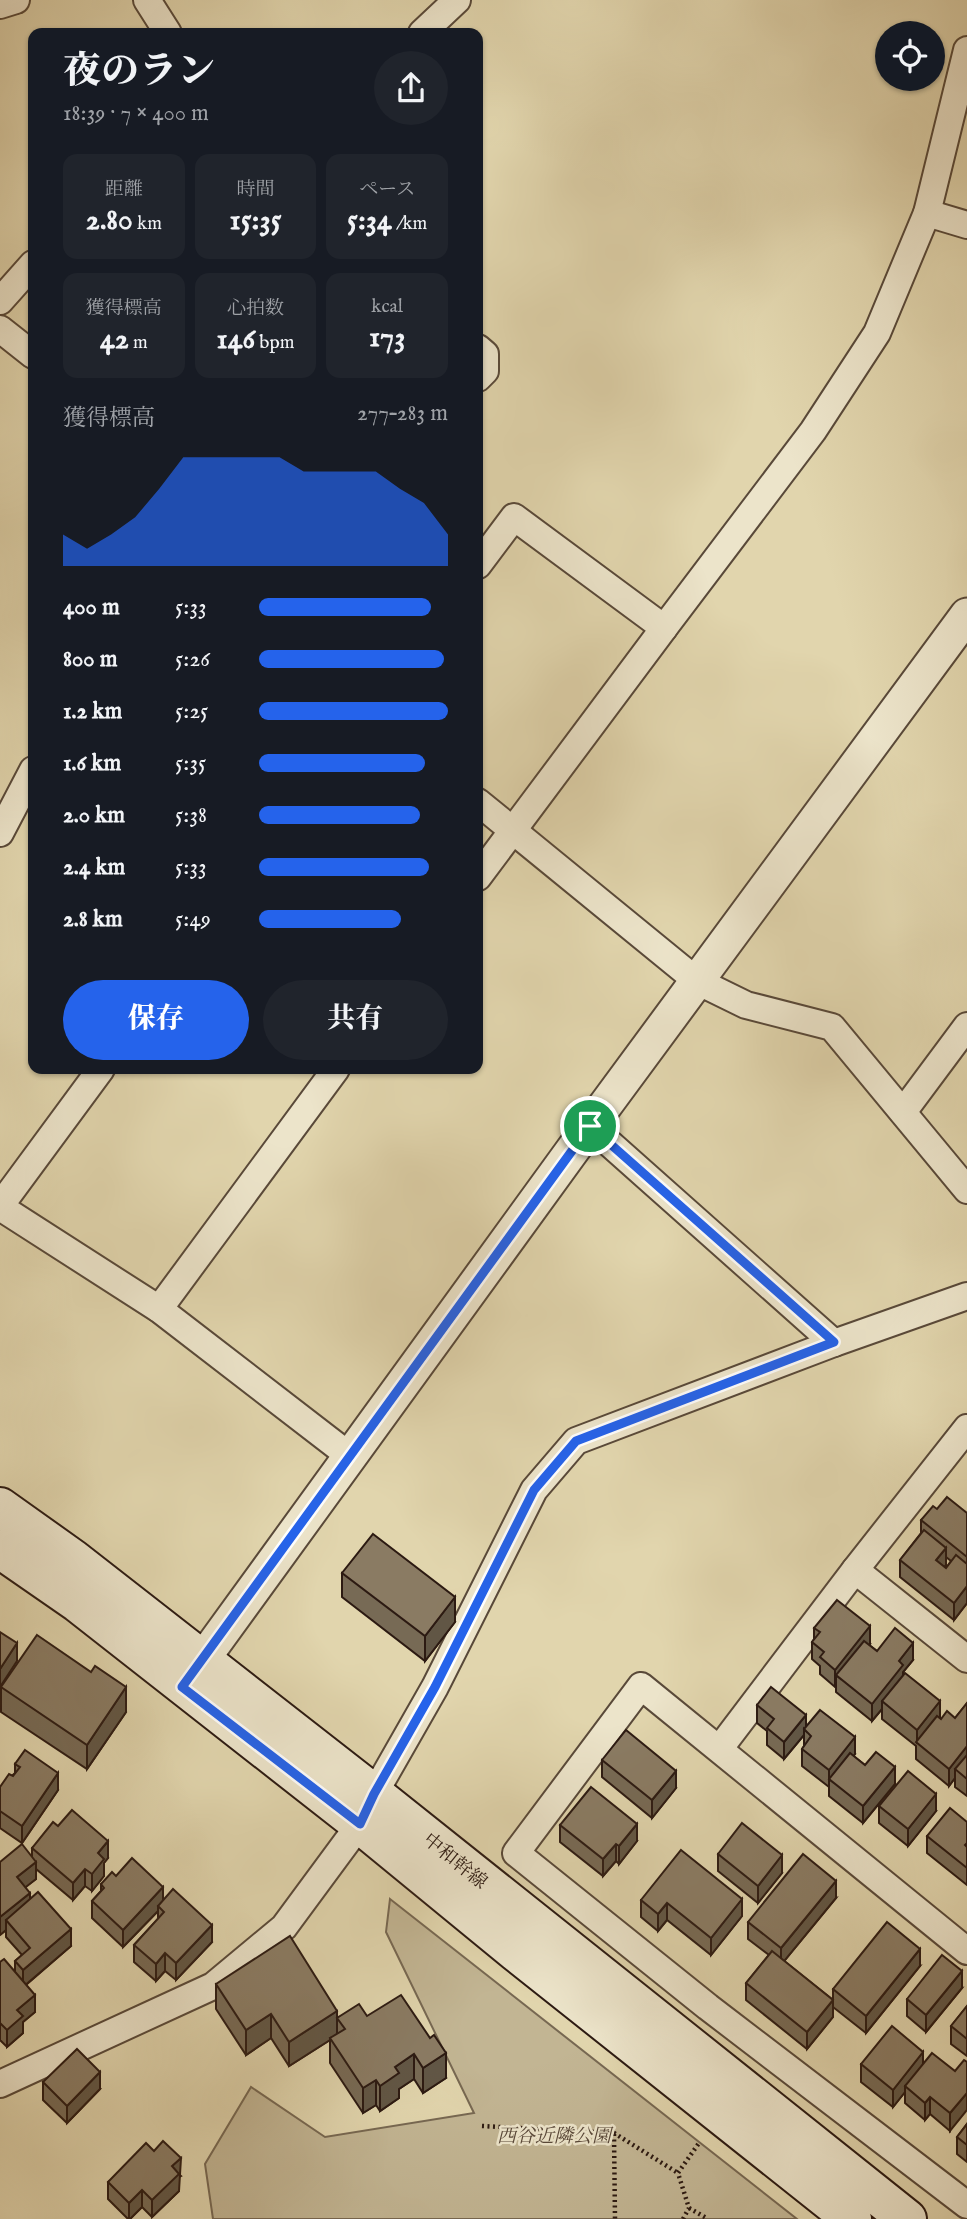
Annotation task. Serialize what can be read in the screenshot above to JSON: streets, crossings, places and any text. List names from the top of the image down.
{
  "streets": {
    "main road": ["中和幹線"]
  },
  "parks": ["西谷近隣公園"],
  "page": {
    "heading": ["夜のラン", "18:39 · 7 × 400 m"],
    "stats": [
      ["距離", "2.80 km"],
      ["時間", "15:35"],
      ["ペース", "5:34 /km"],
      ["獲得標高", "42 m"],
      ["心拍数", "146 bpm"],
      ["kcal", "173"]
    ],
    "chart": ["獲得標高", "277–283 m"],
    "list": [
      {
        "name": "400 m",
        "note": "5:33"
      },
      {
        "name": "800 m",
        "note": "5:26"
      },
      {
        "name": "1.2 km",
        "note": "5:25"
      },
      {
        "name": "1.6 km",
        "note": "5:35"
      },
      {
        "name": "2.0 km",
        "note": "5:38"
      },
      {
        "name": "2.4 km",
        "note": "5:33"
      },
      {
        "name": "2.8 km",
        "note": "5:49"
      }
    ],
    "buttons": ["保存", "共有"]
  }
}
